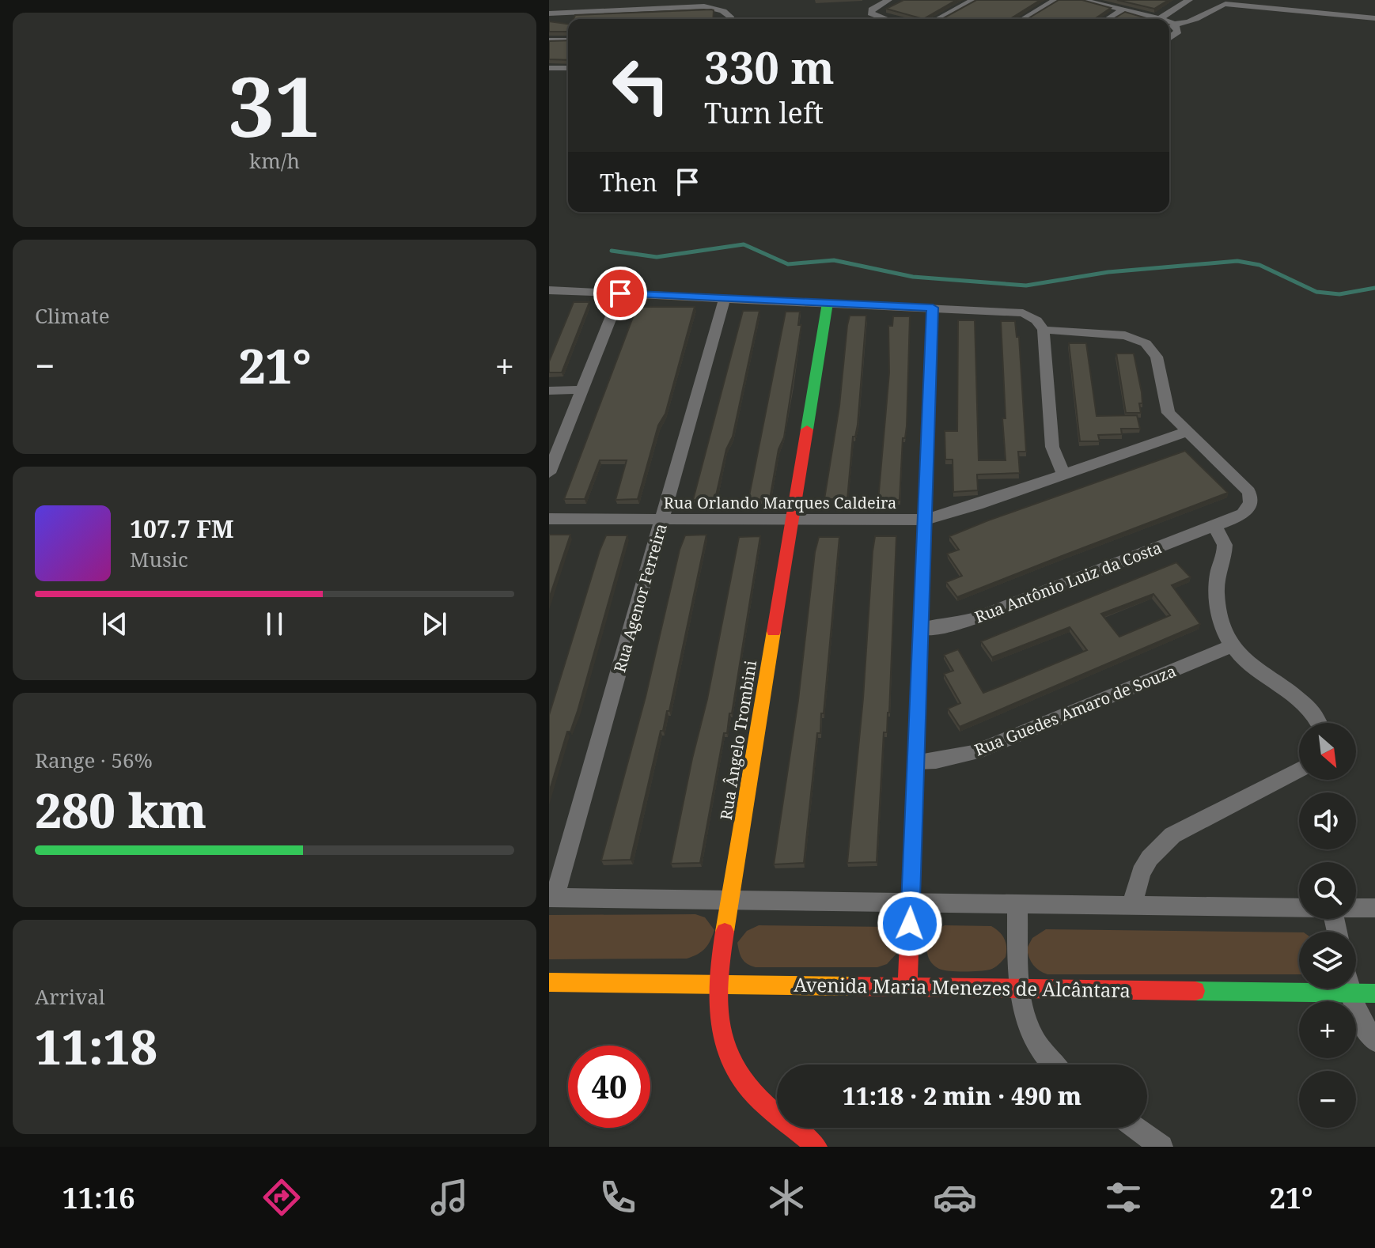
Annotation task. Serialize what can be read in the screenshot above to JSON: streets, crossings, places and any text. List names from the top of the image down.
{
  "streets": {
    "street": [
      "Rua Orlando Marques Caldeira",
      "Rua Antônio Luiz da Costa",
      "Rua Agenor Ferreira",
      "Rua Guedes Amaro de Souza",
      "Rua Ângelo Trombini",
      "Avenida Maria Menezes de Alcântara"
    ]
  },
  "crossings": [
    ["Rua Orlando Marques Caldeira", "Rua Antônio Luiz da Costa"],
    ["Rua Orlando Marques Caldeira", "Rua Agenor Ferreira"],
    ["Rua Orlando Marques Caldeira", "Rua Ângelo Trombini"],
    ["Rua Ângelo Trombini", "Avenida Maria Menezes de Alcântara"]
  ],
  "north": "bottom right",
  "page": {
    "tile": [
      ["31", "km/h"],
      "Climate",
      ["Range · 56%", "280 km"],
      ["Arrival", "11:18"]
    ],
    "turn": ["330 m", "Turn left"],
    "then": "Then",
    "heat": ["−", "21°", "+"],
    "song": ["107.7 FM", "Music"],
    "map_buttons": ["+", "−"],
    "limit": "40",
    "trip": "11:18 · 2 min · 490 m",
    "tabs": ["11:16", "21°"]
  }
}
